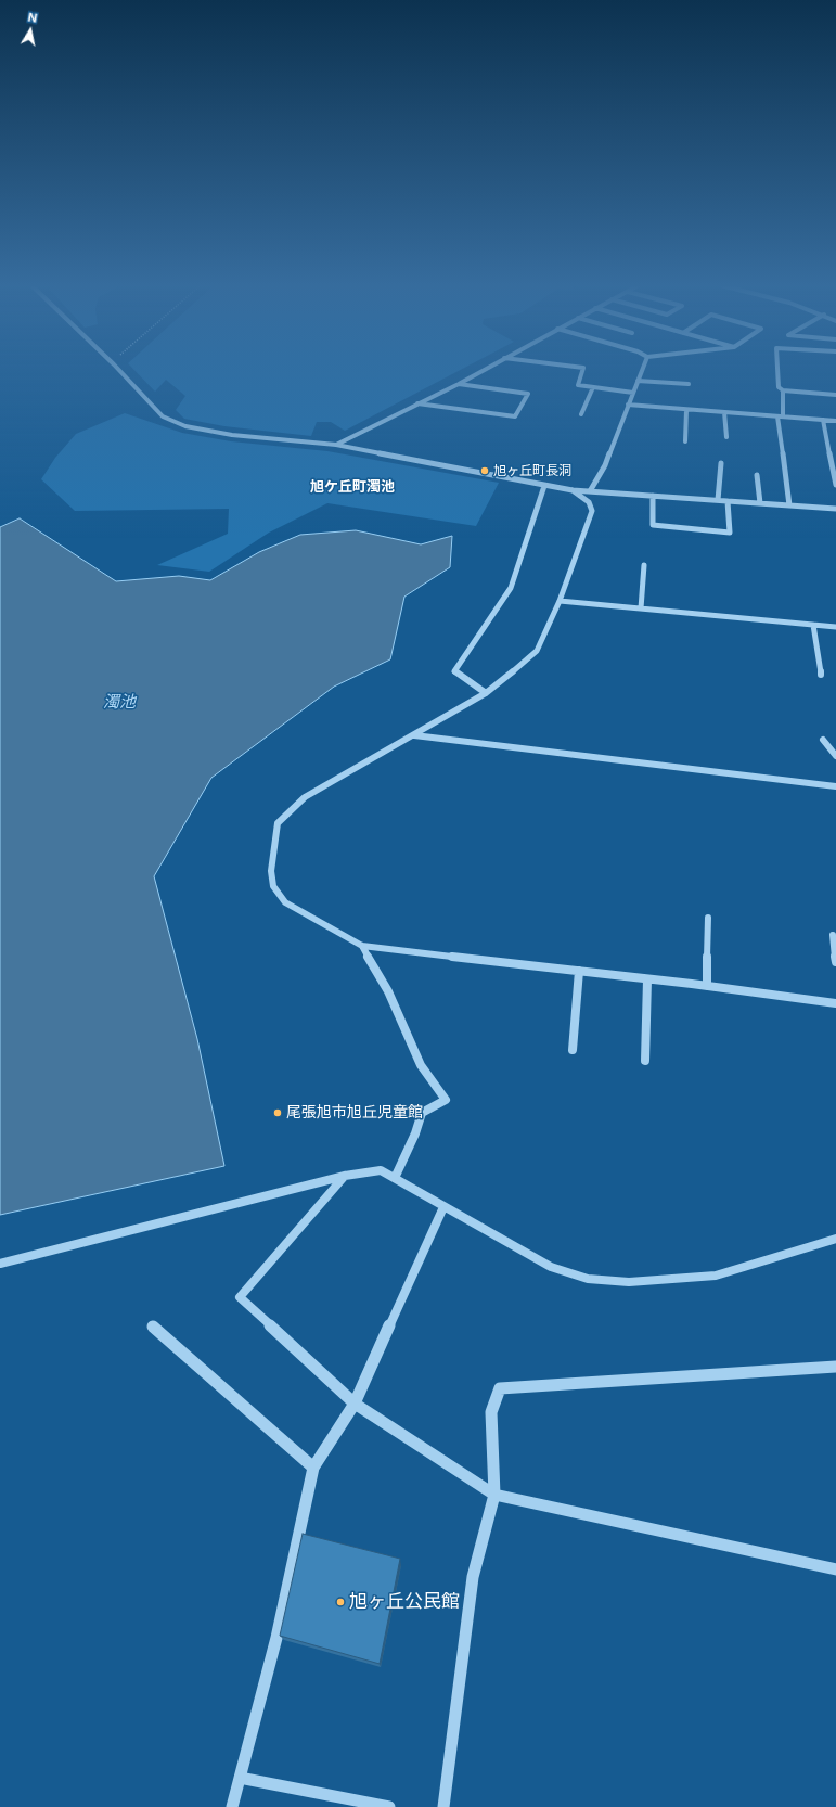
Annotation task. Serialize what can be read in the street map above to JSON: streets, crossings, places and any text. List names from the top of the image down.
{
  "districts": ["旭ケ丘町濁池"],
  "water": ["濁池"],
  "places": ["旭ヶ丘町長洞", "尾張旭市旭丘児童館", "旭ヶ丘公民館"],
  "north": "top"
}
